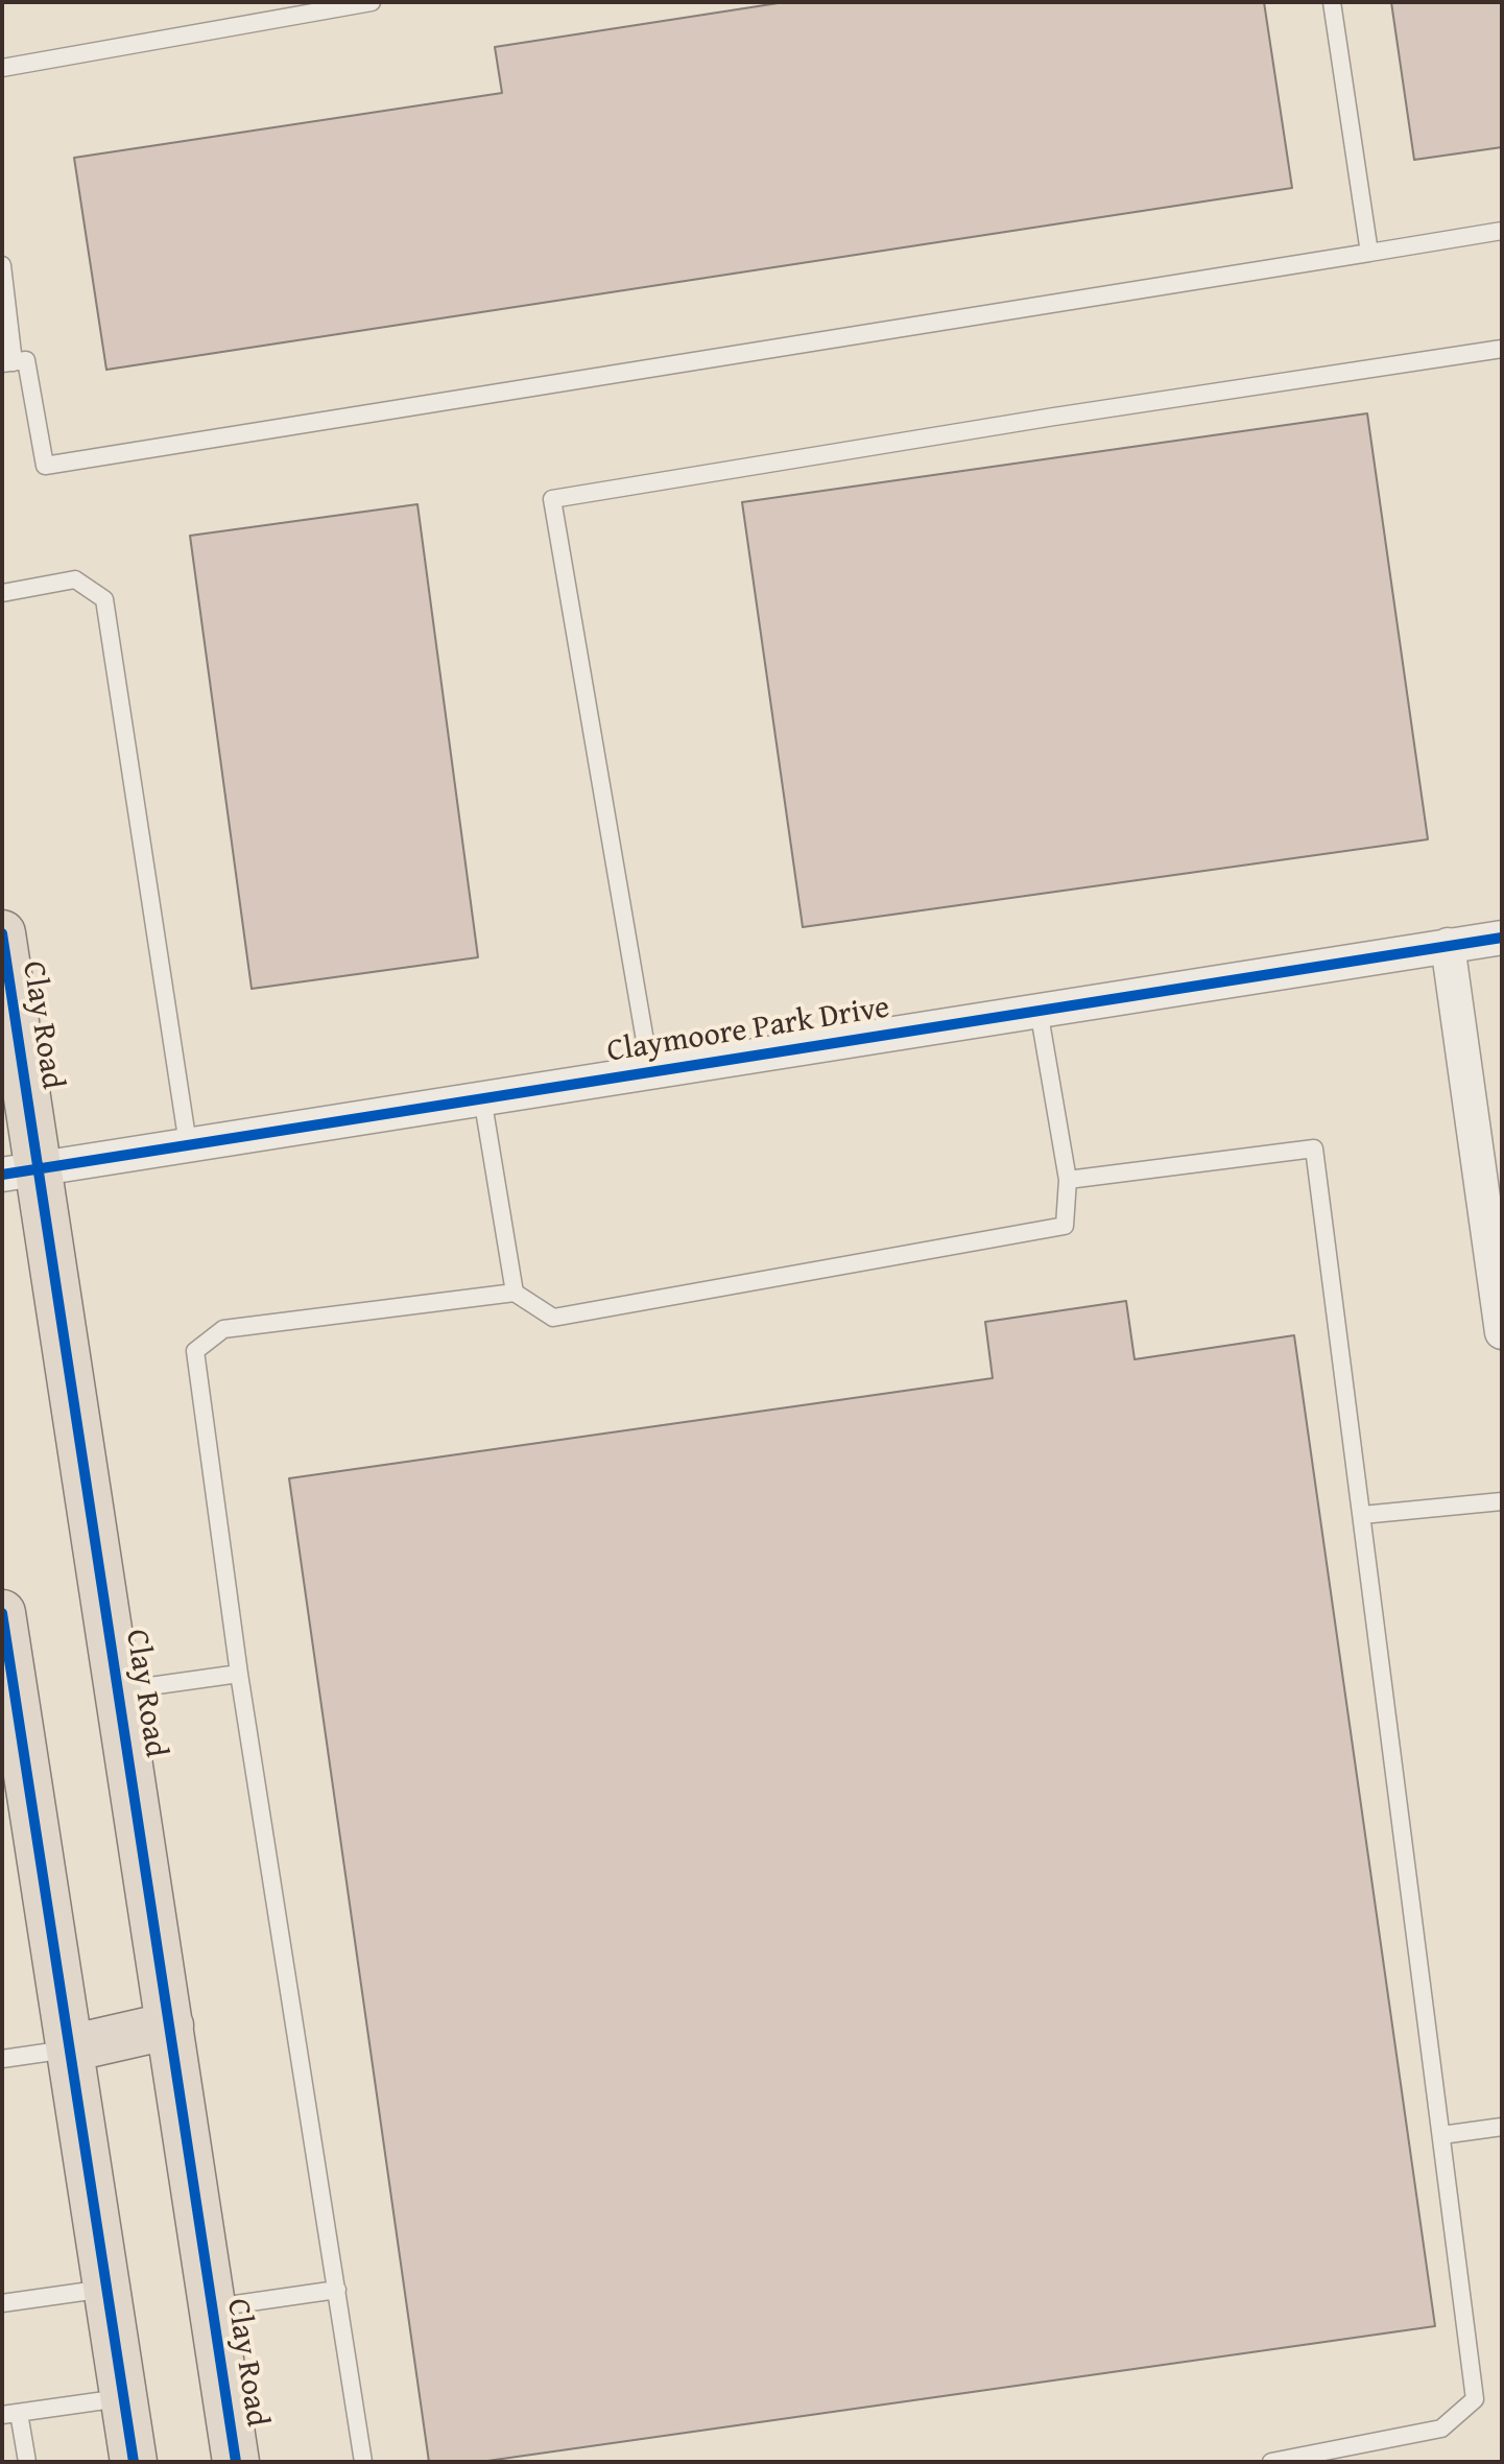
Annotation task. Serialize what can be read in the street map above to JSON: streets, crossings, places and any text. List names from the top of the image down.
{
  "streets": {
    "main road": ["Clay Road"],
    "street": ["Claymoore Park Drive"]
  },
  "crossings": [
    ["Clay Road", "Claymoore Park Drive"]
  ]
}
